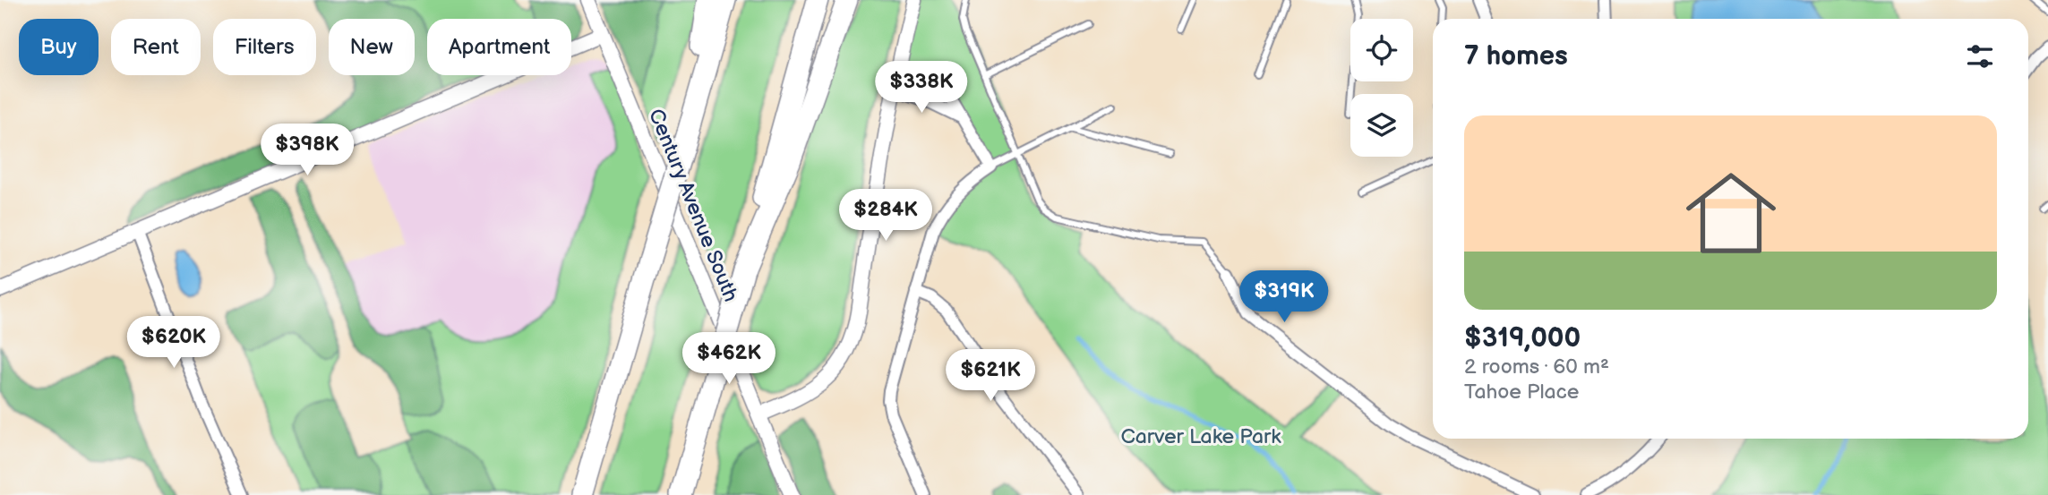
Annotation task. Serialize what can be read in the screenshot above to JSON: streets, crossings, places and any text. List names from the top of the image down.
{
  "streets": {
    "street": ["Century Avenue South"]
  },
  "parks": ["Carver Lake Park"],
  "page": {
    "chip": [
      "Buy",
      "Rent",
      "Filters",
      "New",
      "Apartment"
    ],
    "heading": "7 homes",
    "price": [
      "$338K",
      "$398K",
      "$284K",
      "$319K",
      "$620K",
      "$462K",
      "$621K"
    ],
    "list": [
      {
        "name": "$319,000",
        "note": "2 rooms · 60 m² · Tahoe Place"
      }
    ]
  }
}
